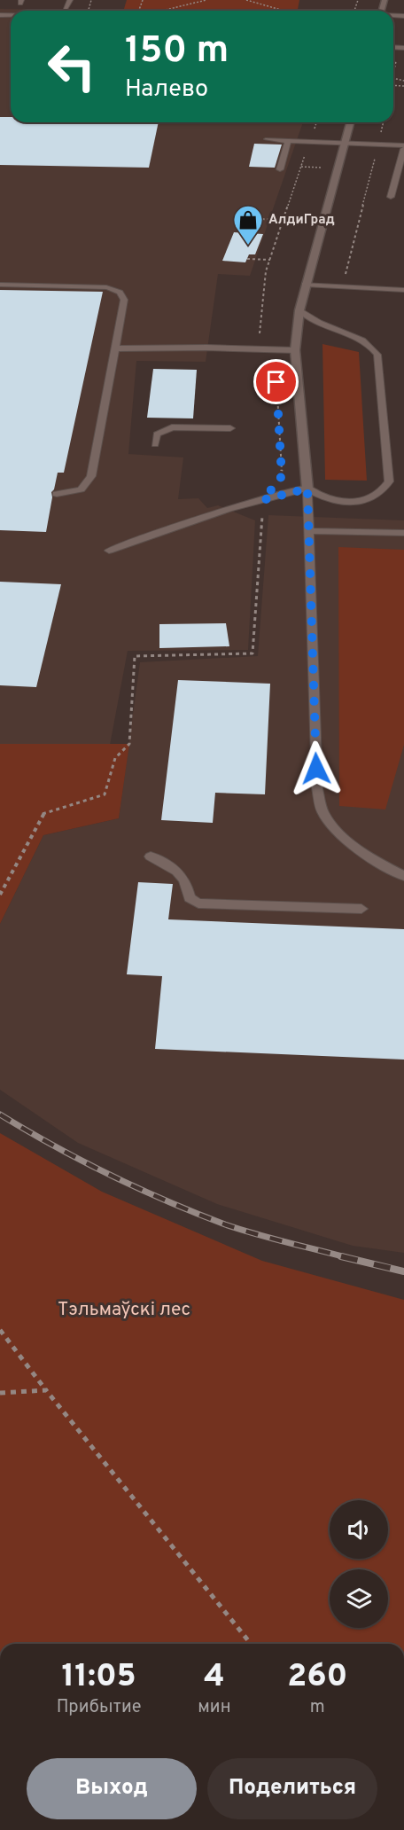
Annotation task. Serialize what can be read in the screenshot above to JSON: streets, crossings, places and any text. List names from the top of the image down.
{
  "parks": ["Тэльмаўскі лес"],
  "places": {
    "shop": ["АлдиГрад"]
  },
  "page": {
    "turn": ["150 m", "Налево"],
    "eta": [
      "11:05",
      "Прибытие",
      "4",
      "мин",
      "260",
      "m"
    ],
    "buttons": ["Выход", "Поделиться"]
  }
}
